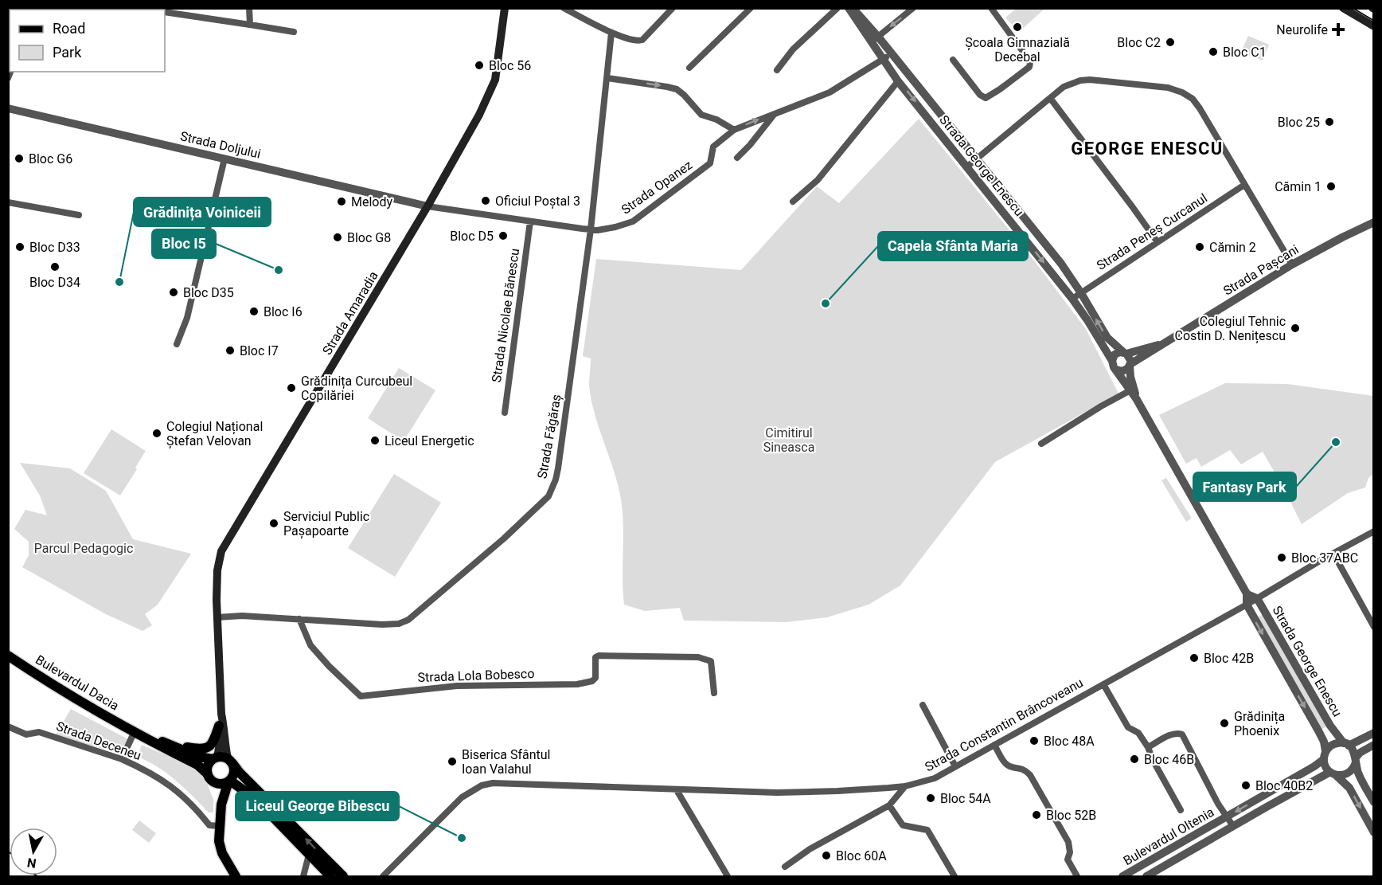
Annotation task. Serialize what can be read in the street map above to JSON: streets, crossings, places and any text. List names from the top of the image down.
{
  "streets": {
    "main road": ["Strada Amaradia", "Bulevardul Dacia"],
    "street": [
      "Strada Doljului",
      "Strada George Enescu",
      "Strada Opanez",
      "Strada Peneș Curcanul",
      "Strada Pașcani",
      "Strada Nicolae Bănescu",
      "Strada Făgăraș",
      "Strada Lola Bobesco",
      "Strada Constantin Brâncoveanu",
      "Strada Deceneu",
      "Bulevardul Oltenia"
    ]
  },
  "crossings": [
    ["Strada Doljului", "Strada Opanez"],
    ["Strada Doljului", "Strada Amaradia"],
    ["Strada George Enescu", "Strada Opanez"],
    ["Strada George Enescu", "Strada Peneș Curcanul"],
    ["Strada George Enescu", "Strada Pașcani"],
    ["Strada George Enescu", "Strada Constantin Brâncoveanu"],
    ["Strada George Enescu", "Bulevardul Oltenia"],
    ["Strada Opanez", "Strada Amaradia"],
    ["Strada Opanez", "Strada Nicolae Bănescu"],
    ["Strada Opanez", "Strada Făgăraș"],
    ["Strada Amaradia", "Strada Făgăraș"],
    ["Strada Amaradia", "Bulevardul Dacia"],
    ["Strada Făgăraș", "Strada Lola Bobesco"]
  ],
  "districts": ["GEORGE ENESCU"],
  "parks": ["Cimitirul Sineasca", "Parcul Pedagogic"],
  "places": {
    "other": [
      "Școala Gimnazială Decebal",
      "Bloc C2",
      "Bloc C1",
      "Bloc 56",
      "Bloc 25",
      "Bloc G6",
      "Cămin 1",
      "Oficiul Poștal 3",
      "Melody",
      "Bloc D5",
      "Bloc G8",
      "Bloc D33",
      "Cămin 2",
      "Bloc D34",
      "Bloc I5",
      "Grădinița Voiniceii",
      "Bloc D35",
      "Capela Sfânta Maria",
      "Bloc I6",
      "Colegiul Tehnic Costin D. Nenițescu",
      "Bloc I7",
      "Grădinița Curcubeul Copilăriei",
      "Colegiul Național Ștefan Velovan",
      "Liceul Energetic",
      "Fantasy Park",
      "Serviciul Public Pașapoarte",
      "Bloc 37ABC",
      "Bloc 42B",
      "Grădinița Phoenix",
      "Bloc 48A",
      "Bloc 46B",
      "Biserica Sfântul Ioan Valahul",
      "Bloc 40B2",
      "Bloc 54A",
      "Bloc 52B",
      "Liceul George Bibescu",
      "Bloc 60A"
    ],
    "health": ["Neurolife"]
  },
  "legend": ["Road", "Park"],
  "north": "bottom"
}
